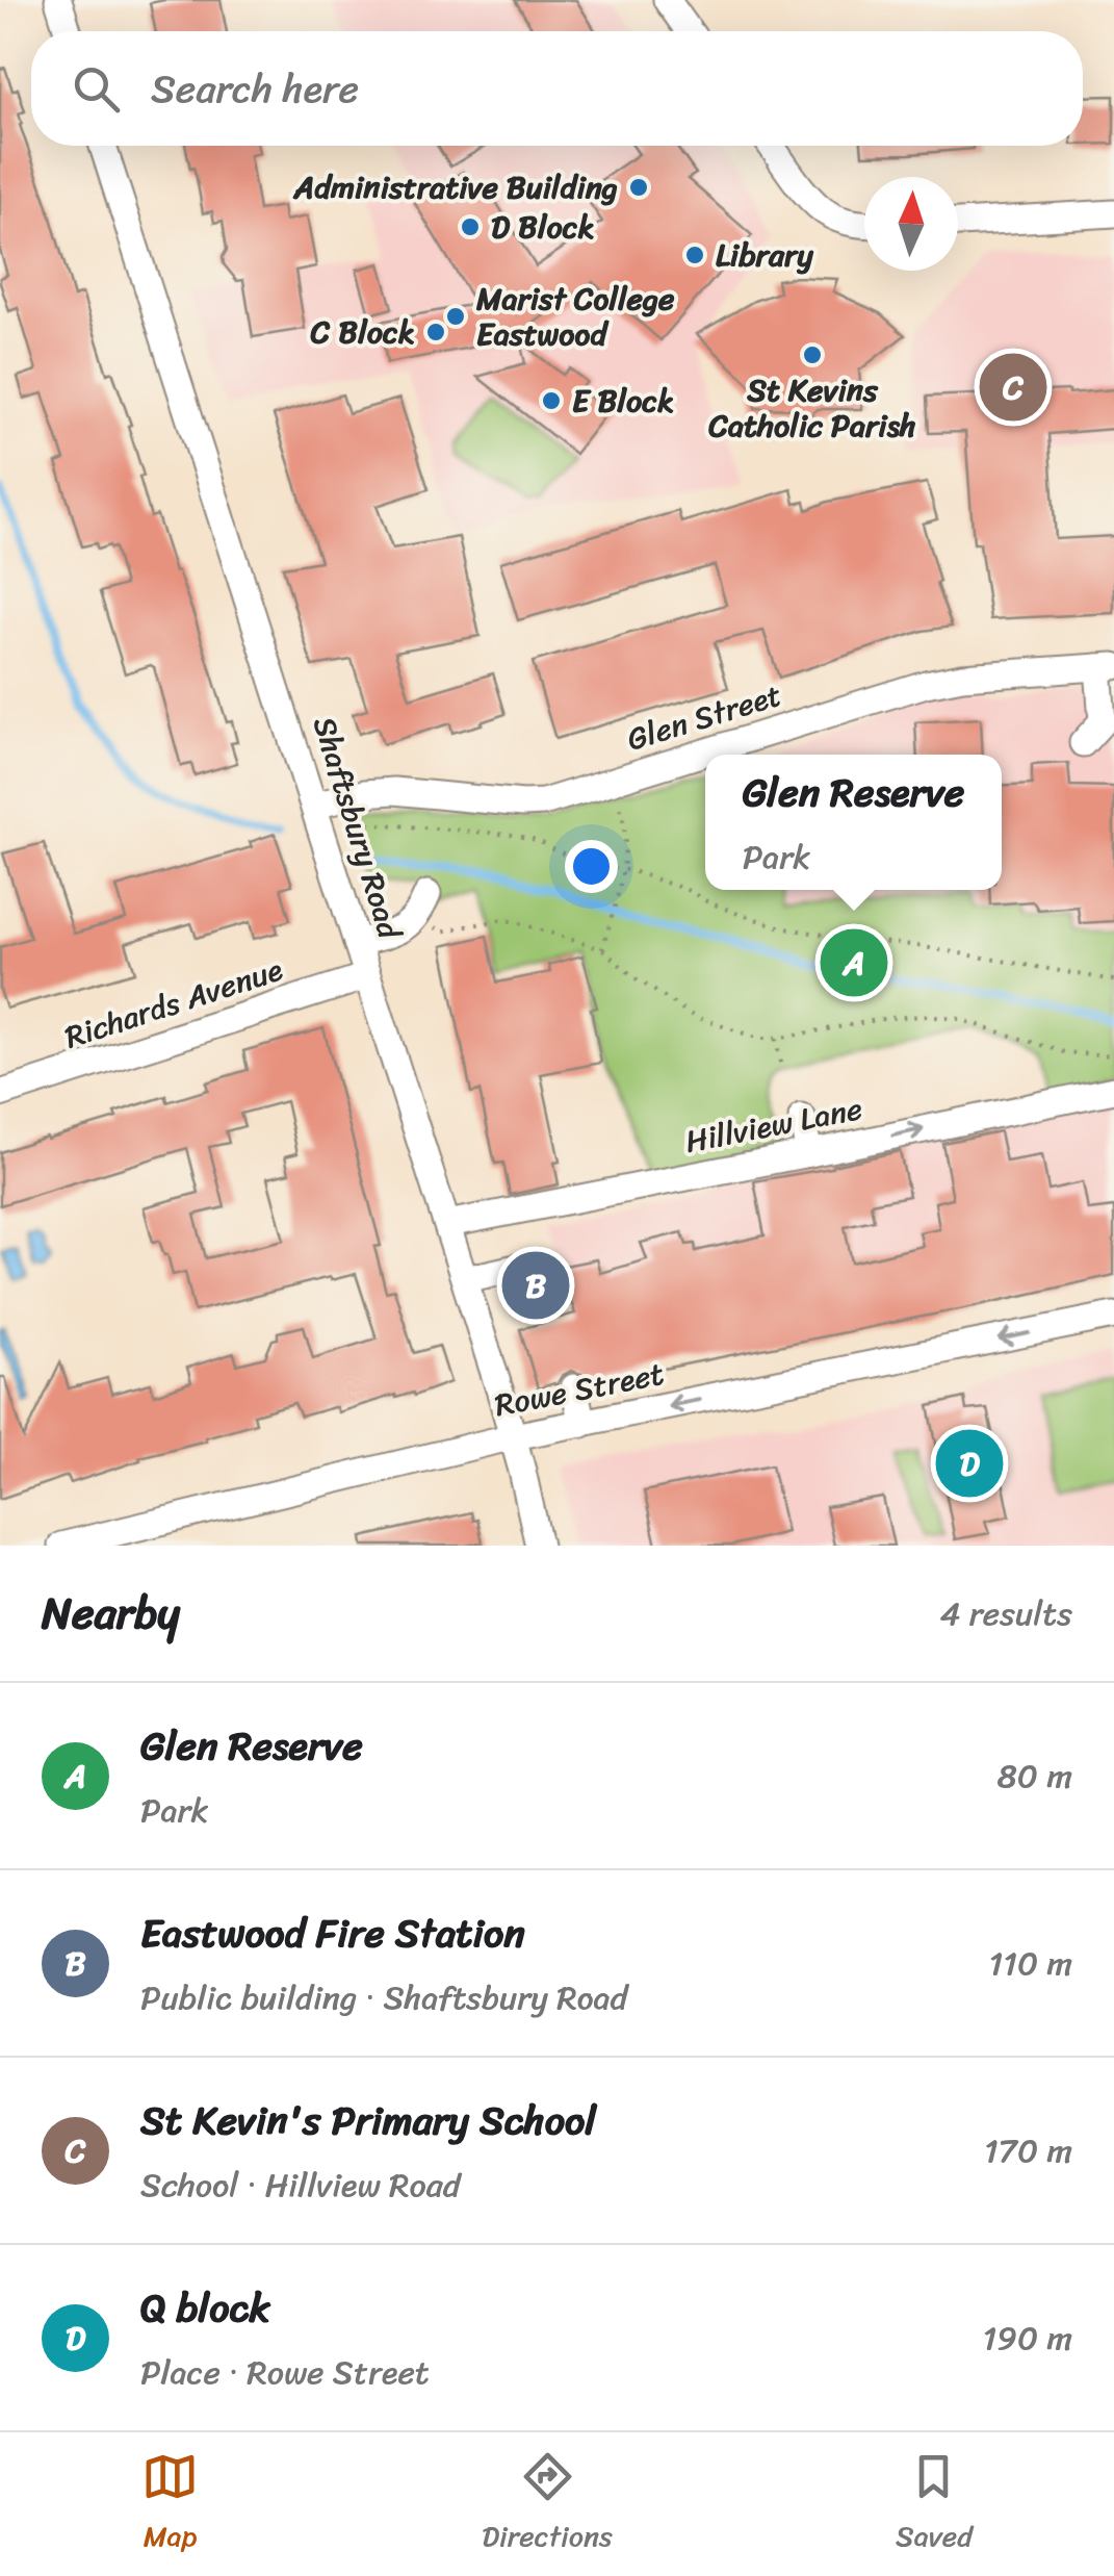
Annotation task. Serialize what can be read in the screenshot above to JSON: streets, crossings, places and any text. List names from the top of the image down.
{
  "streets": {
    "street": [
      "Glen Street",
      "Shaftsbury Road",
      "Richards Avenue",
      "Hillview Lane",
      "Rowe Street"
    ]
  },
  "crossings": [
    ["Glen Street", "Shaftsbury Road"],
    ["Shaftsbury Road", "Richards Avenue"],
    ["Shaftsbury Road", "Hillview Lane"],
    ["Shaftsbury Road", "Rowe Street"]
  ],
  "one_way": ["Hillview Lane", "Rowe Street"],
  "places": [
    "Administrative Building",
    "D Block",
    "Library",
    "Marist College Eastwood",
    "C Block",
    "St Kevins Catholic Parish",
    "E Block"
  ],
  "north": "top",
  "page": {
    "search": "Search here",
    "pins": [
      "C",
      "A",
      "B",
      "D"
    ],
    "popup": ["Glen Reserve", "Park"],
    "heading": ["Nearby", "4 results"],
    "list": [
      {
        "mark": "A",
        "name": "Glen Reserve",
        "note": "Park",
        "value": "80 m"
      },
      {
        "mark": "B",
        "name": "Eastwood Fire Station",
        "note": "Public building · Shaftsbury Road",
        "value": "110 m"
      },
      {
        "mark": "C",
        "name": "St Kevin's Primary School",
        "note": "School · Hillview Road",
        "value": "170 m"
      },
      {
        "mark": "D",
        "name": "Q block",
        "note": "Place · Rowe Street",
        "value": "190 m"
      }
    ],
    "nav": ["Map", "Directions", "Saved"]
  }
}
